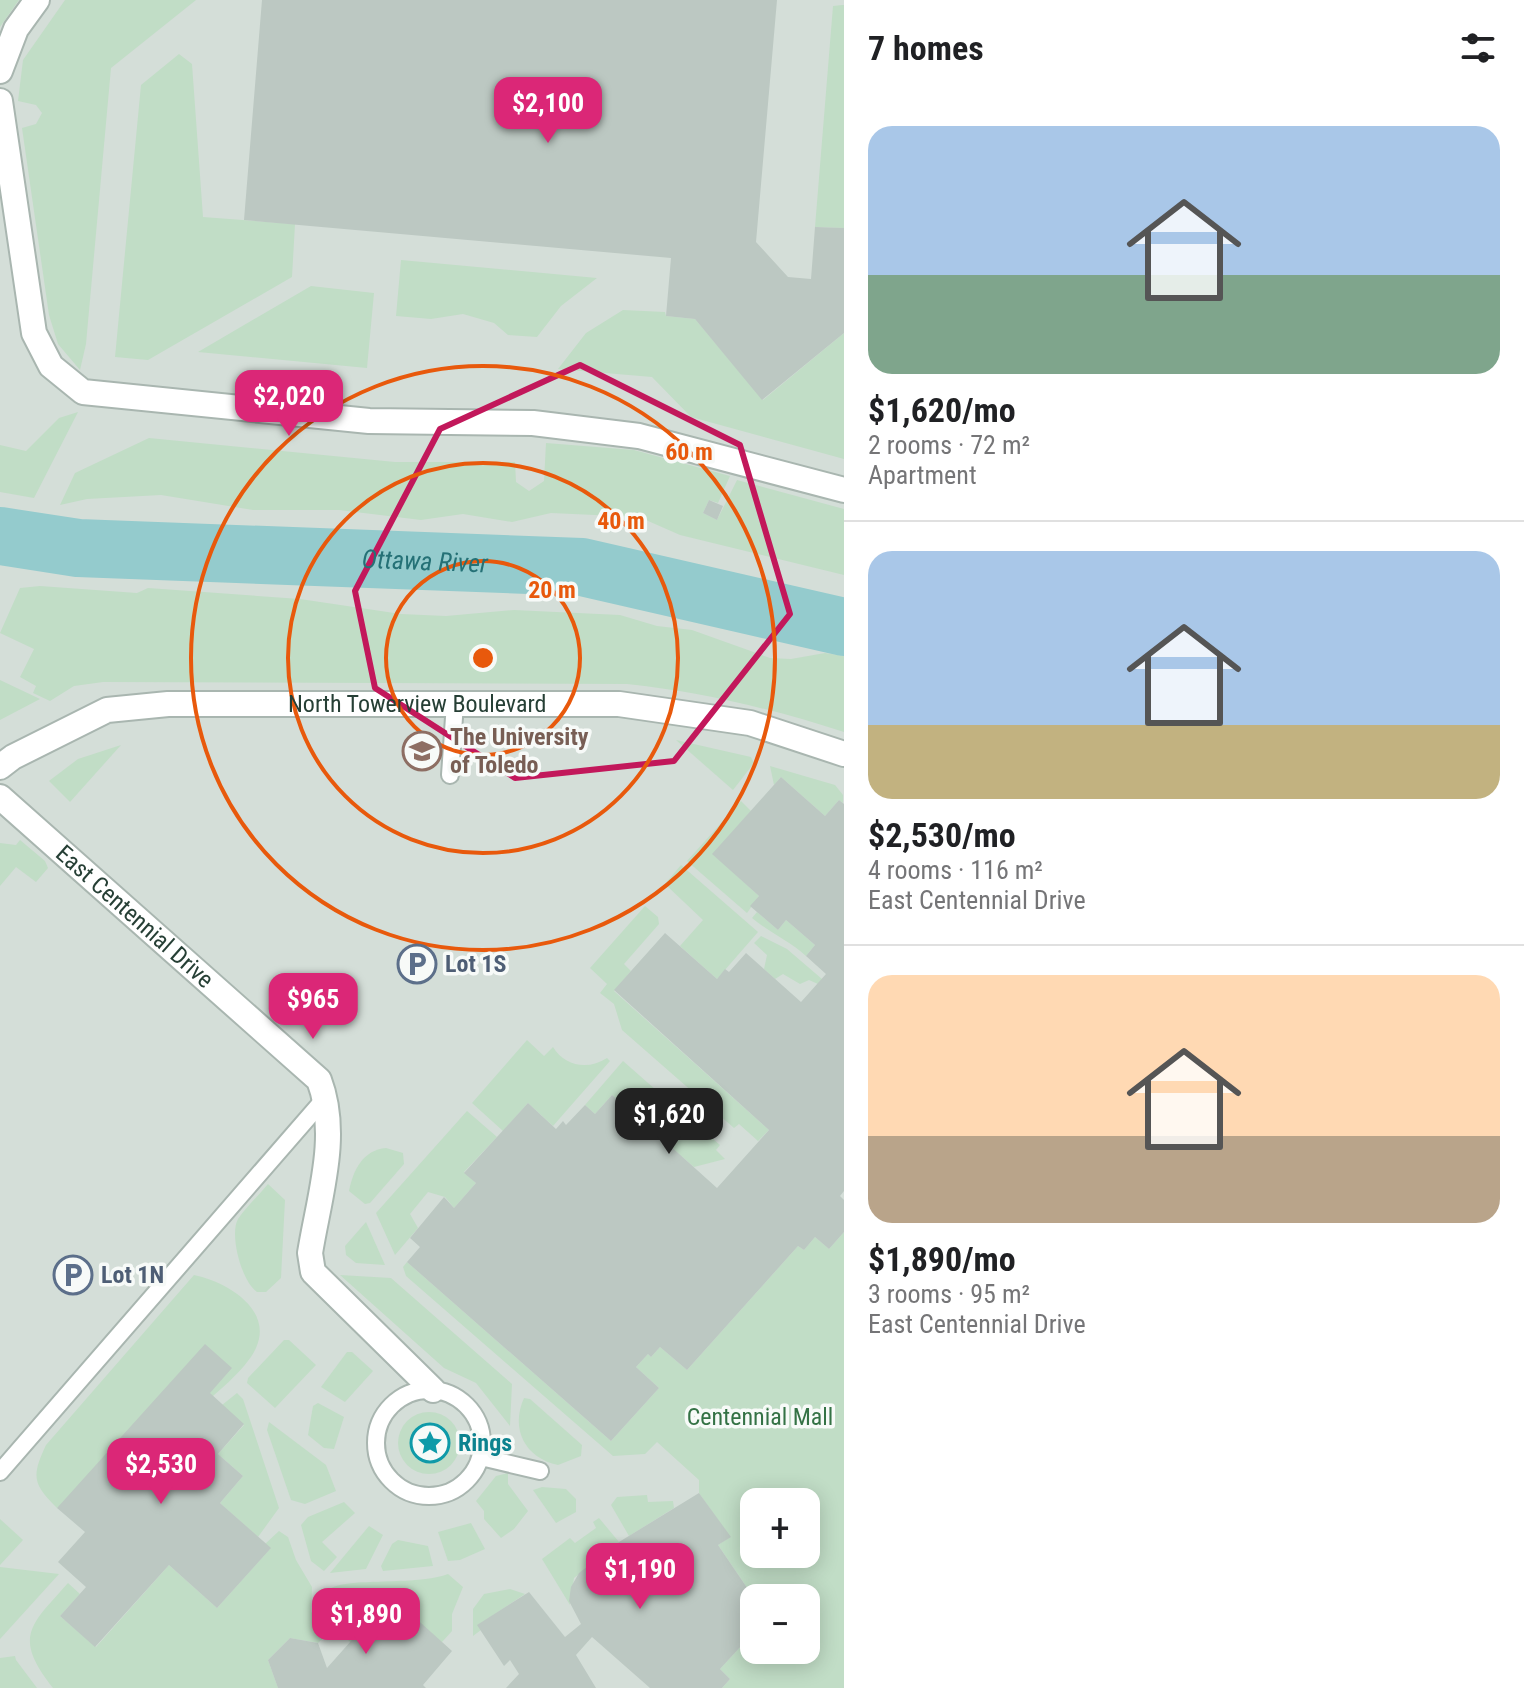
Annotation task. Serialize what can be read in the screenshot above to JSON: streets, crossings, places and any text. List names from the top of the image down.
{
  "streets": {
    "street": ["North Towerview Boulevard", "East Centennial Drive"]
  },
  "water": ["Ottawa River"],
  "parks": ["Centennial Mall"],
  "places": {
    "school or university": ["The University of Toledo"],
    "parking": ["Lot 1S", "Lot 1N"],
    "place": ["Rings"]
  },
  "page": {
    "heading": "7 homes",
    "price": [
      "$2,100",
      "$2,020",
      "$965",
      "$1,620",
      "$2,530",
      "$1,190",
      "$1,890"
    ],
    "list": [
      {
        "name": "$1,620/mo",
        "note": "2 rooms · 72 m² · Apartment"
      },
      {
        "name": "$2,530/mo",
        "note": "4 rooms · 116 m² · East Centennial Drive"
      },
      {
        "name": "$1,890/mo",
        "note": "3 rooms · 95 m² · East Centennial Drive"
      }
    ],
    "map_buttons": ["+", "−"]
  },
  "rings": ["60 m", "40 m", "20 m"]
}
